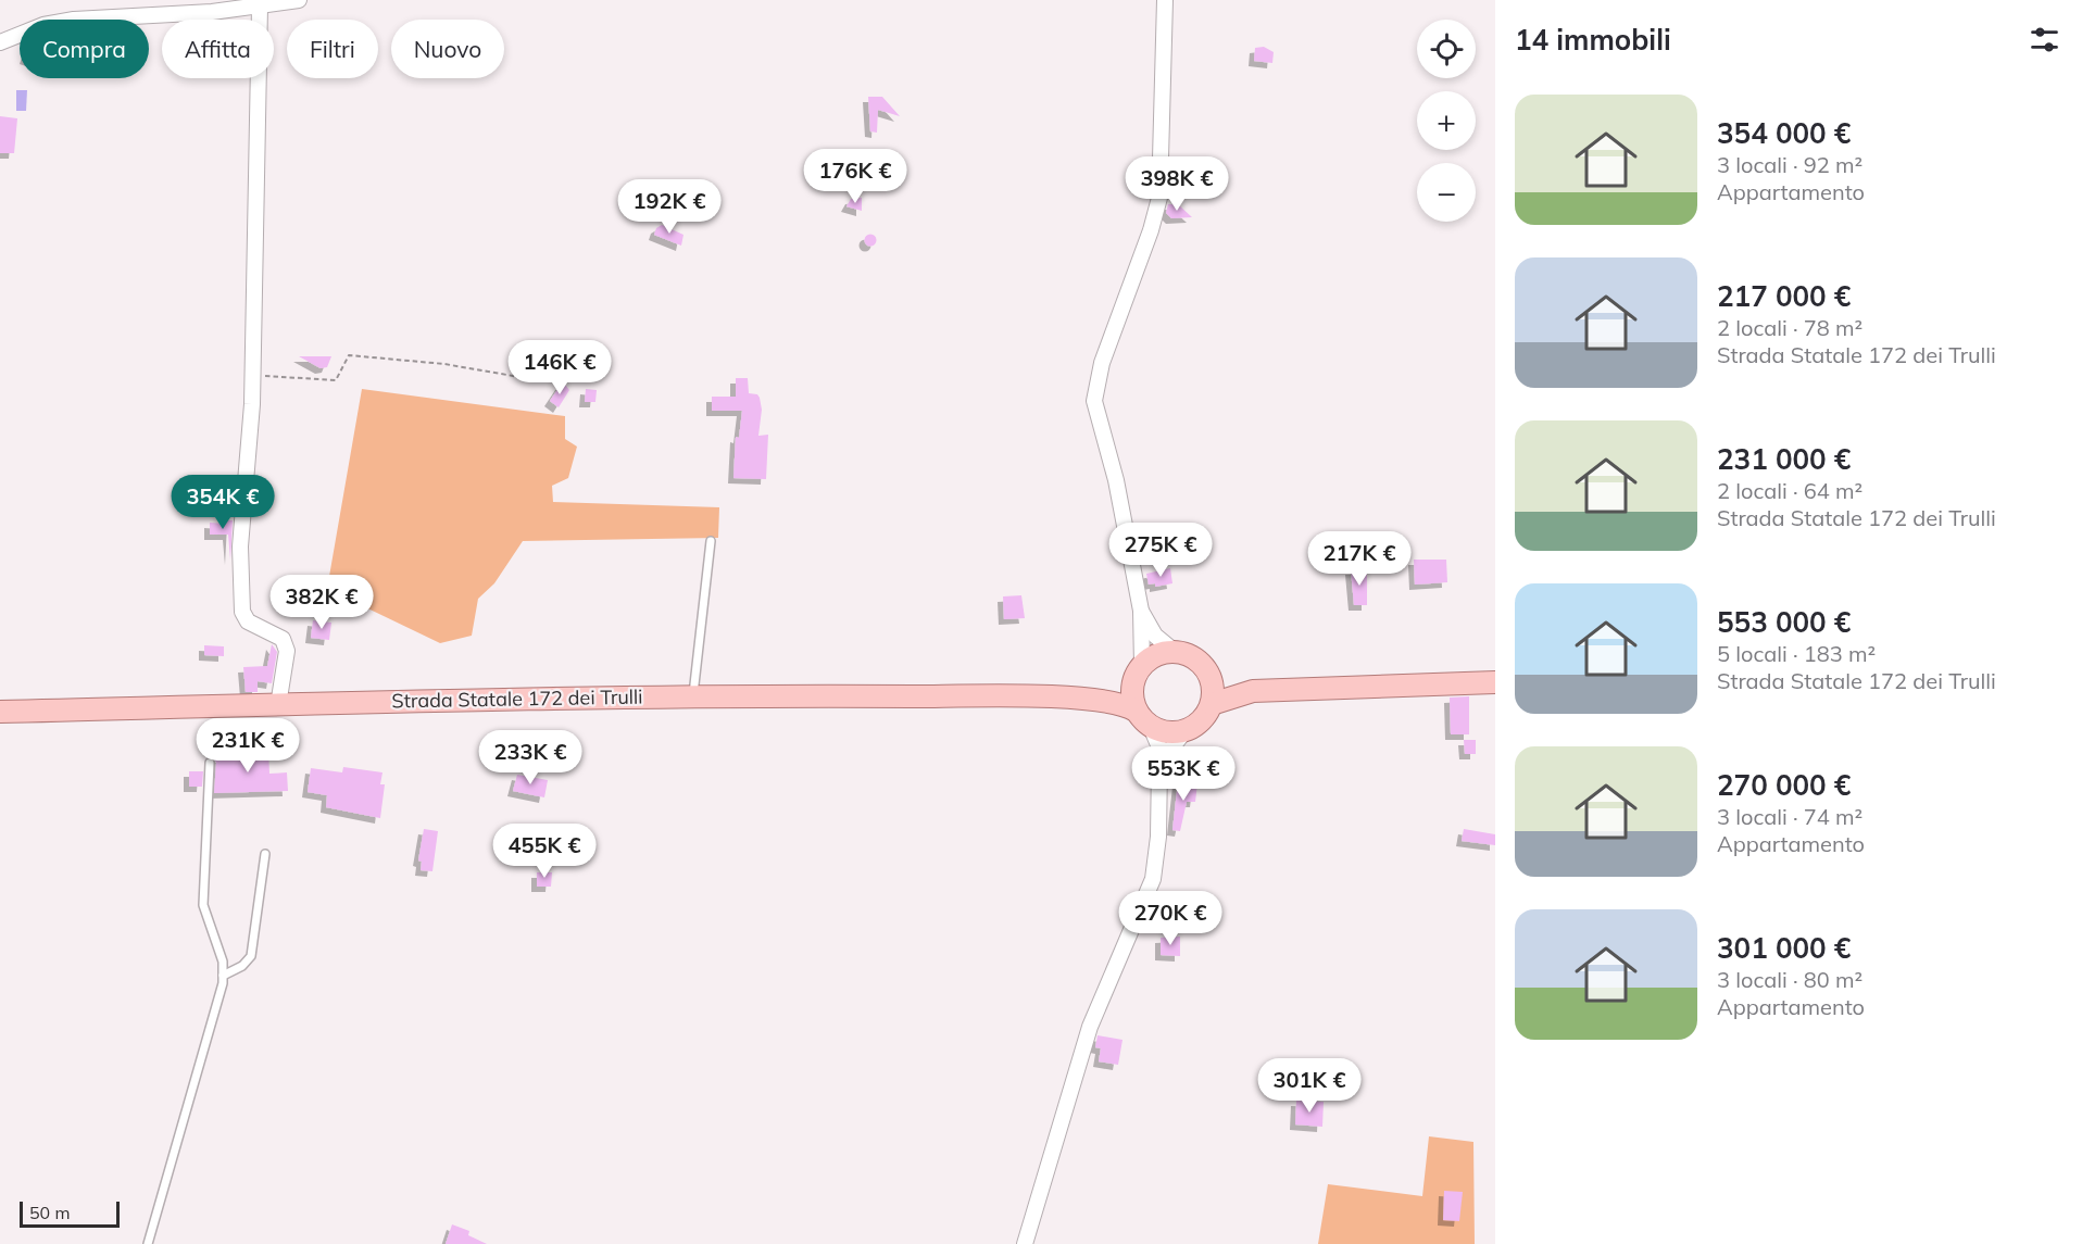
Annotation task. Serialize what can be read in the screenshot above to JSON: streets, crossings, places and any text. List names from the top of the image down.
{
  "streets": {
    "main road": ["Strada Statale 172 dei Trulli"]
  },
  "scale_bar": "50 m",
  "page": {
    "heading": "14 immobili",
    "map_buttons": ["+", "−"],
    "chip": [
      "Compra",
      "Affitta",
      "Filtri",
      "Nuovo"
    ],
    "list": [
      {
        "name": "354 000 €",
        "note": "3 locali · 92 m² · Appartamento"
      },
      {
        "name": "217 000 €",
        "note": "2 locali · 78 m² · Strada Statale 172 dei Trulli"
      },
      {
        "name": "231 000 €",
        "note": "2 locali · 64 m² · Strada Statale 172 dei Trulli"
      },
      {
        "name": "553 000 €",
        "note": "5 locali · 183 m² · Strada Statale 172 dei Trulli"
      },
      {
        "name": "270 000 €",
        "note": "3 locali · 74 m² · Appartamento"
      },
      {
        "name": "301 000 €",
        "note": "3 locali · 80 m² · Appartamento"
      }
    ],
    "price": [
      "176K €",
      "398K €",
      "192K €",
      "146K €",
      "354K €",
      "275K €",
      "217K €",
      "382K €",
      "231K €",
      "233K €",
      "553K €",
      "455K €",
      "270K €",
      "301K €"
    ],
    "scale": "50 m"
  }
}
